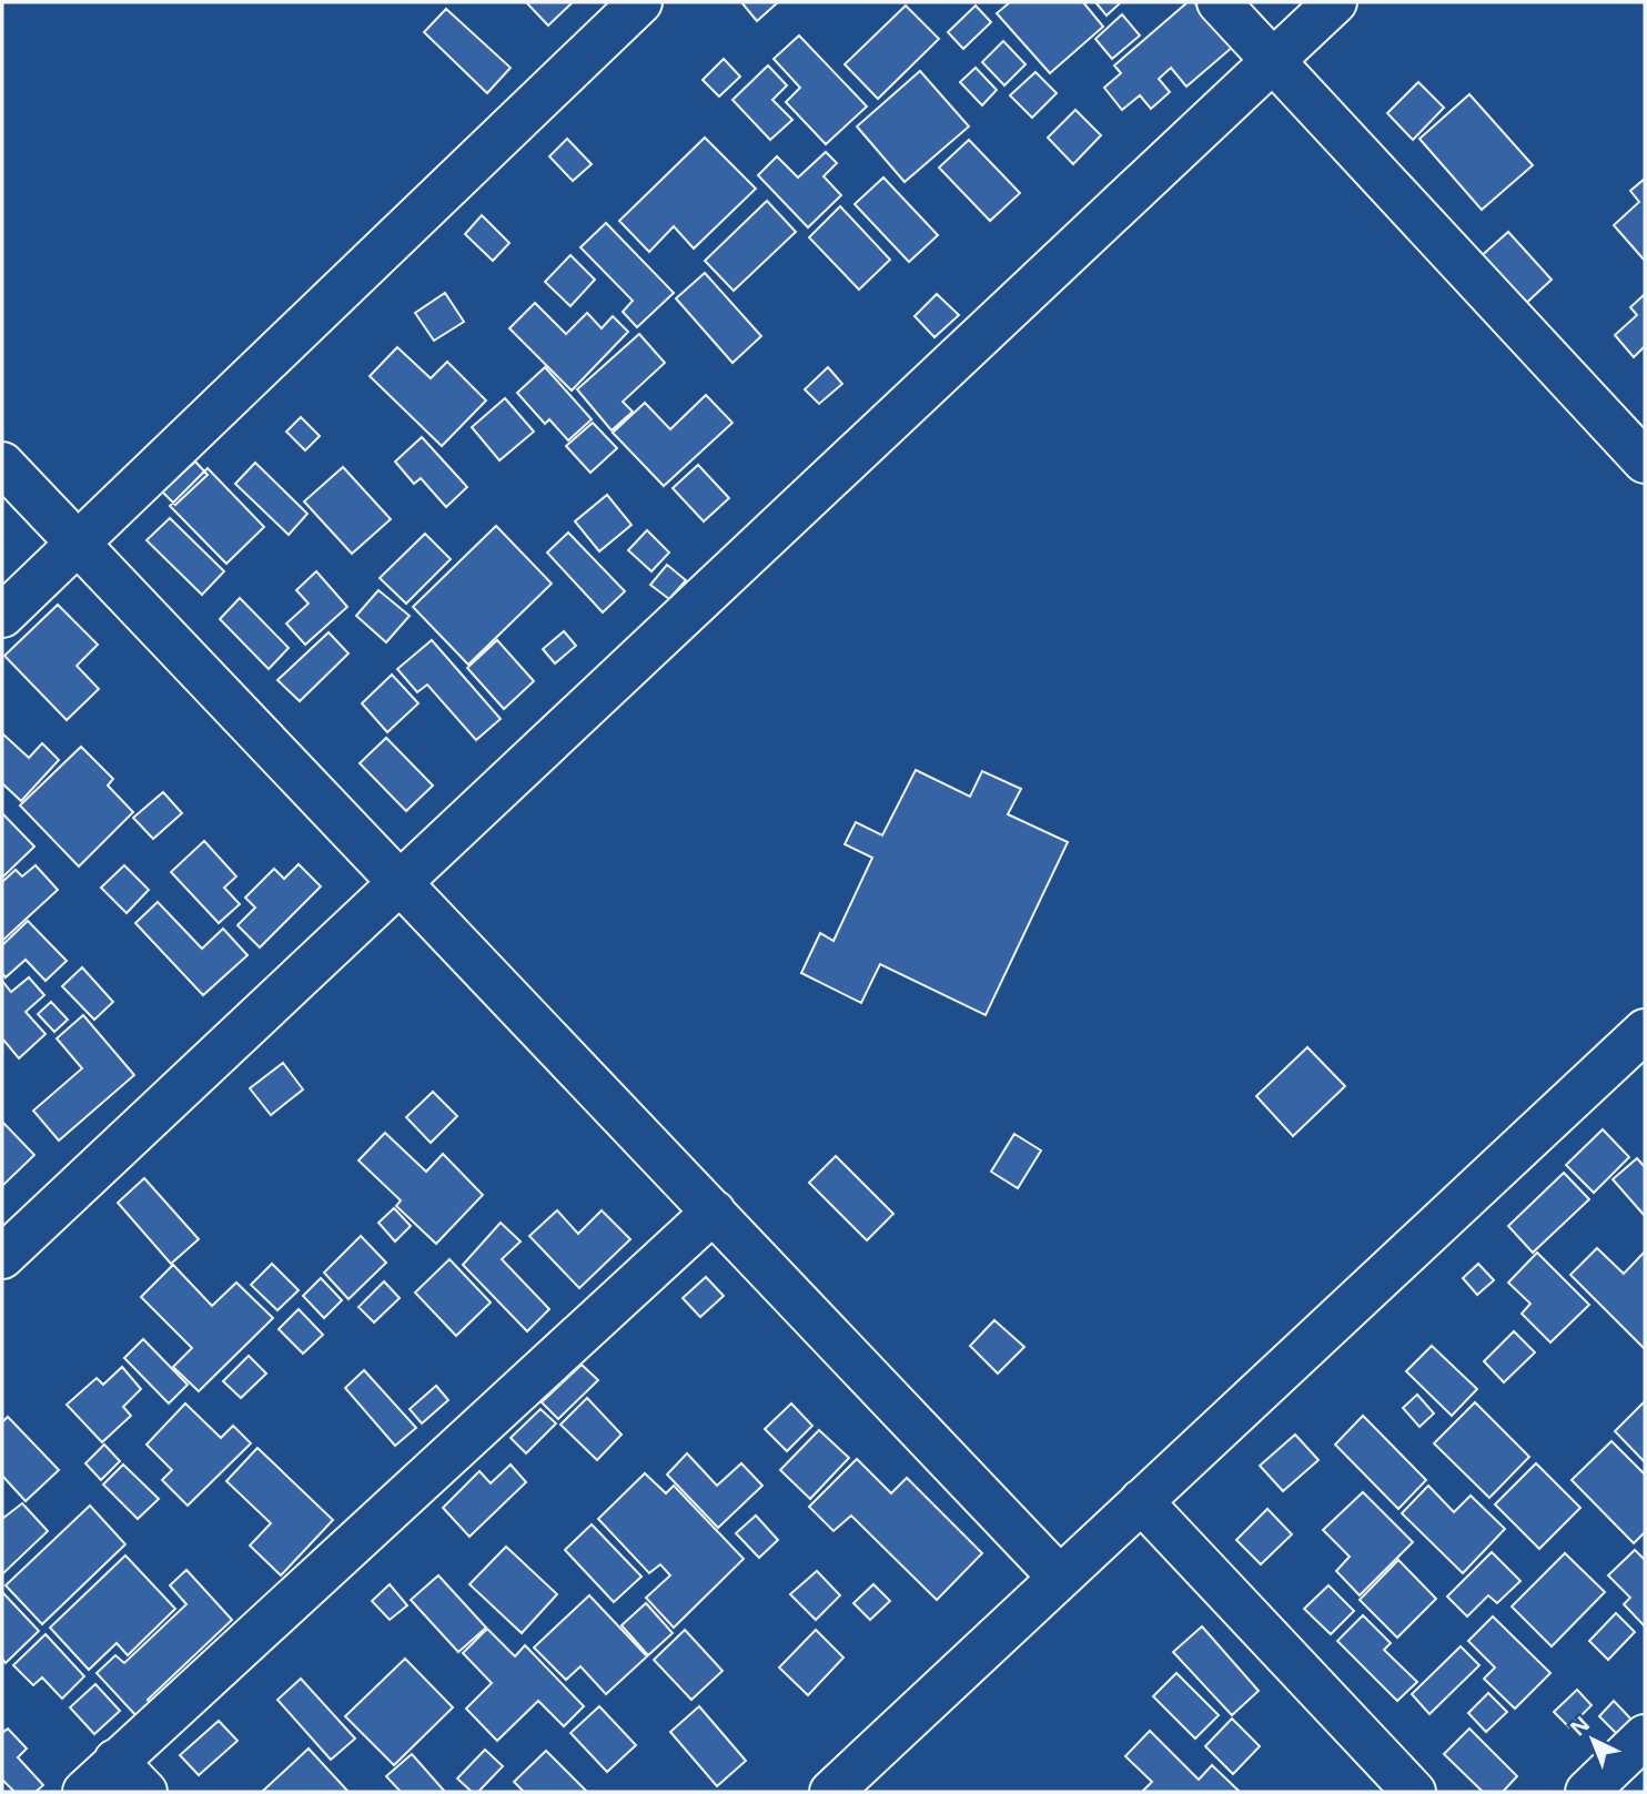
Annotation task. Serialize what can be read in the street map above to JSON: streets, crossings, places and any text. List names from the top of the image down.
{
  "north": "top left"
}
